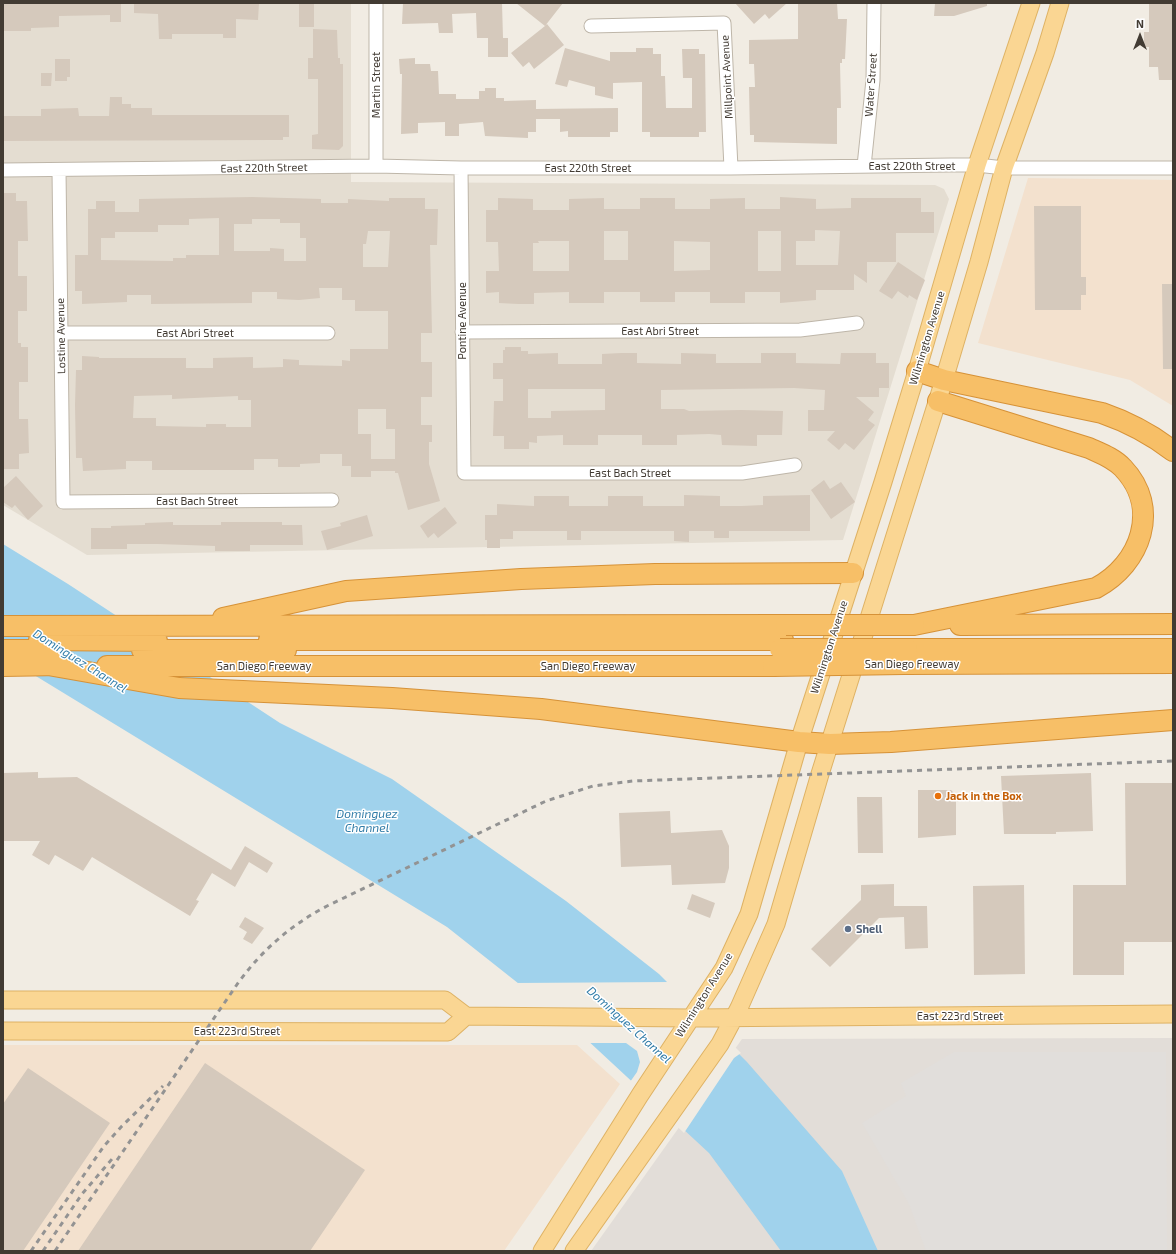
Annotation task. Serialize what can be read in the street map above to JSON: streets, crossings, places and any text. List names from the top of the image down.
{
  "streets": {
    "highway": ["San Diego Freeway"],
    "main road": ["Wilmington Avenue", "East 223rd Street"],
    "street": [
      "Millpoint Avenue",
      "Martin Street",
      "Water Street",
      "East 220th Street",
      "Pontine Avenue",
      "East Abri Street",
      "Lostine Avenue",
      "East Bach Street"
    ]
  },
  "crossings": [
    ["Millpoint Avenue", "East 220th Street"],
    ["Martin Street", "East 220th Street"],
    ["Water Street", "East 220th Street"],
    ["East 220th Street", "Pontine Avenue"],
    ["East 220th Street", "Lostine Avenue"],
    ["East 220th Street", "Wilmington Avenue"],
    ["Pontine Avenue", "East Abri Street"],
    ["Pontine Avenue", "East Bach Street"],
    ["East Abri Street", "Lostine Avenue"],
    ["Lostine Avenue", "East Bach Street"],
    ["Wilmington Avenue", "East 223rd Street"]
  ],
  "water": ["Dominguez Channel"],
  "places": ["Jack in the Box", "Shell"],
  "north": "top"
}
